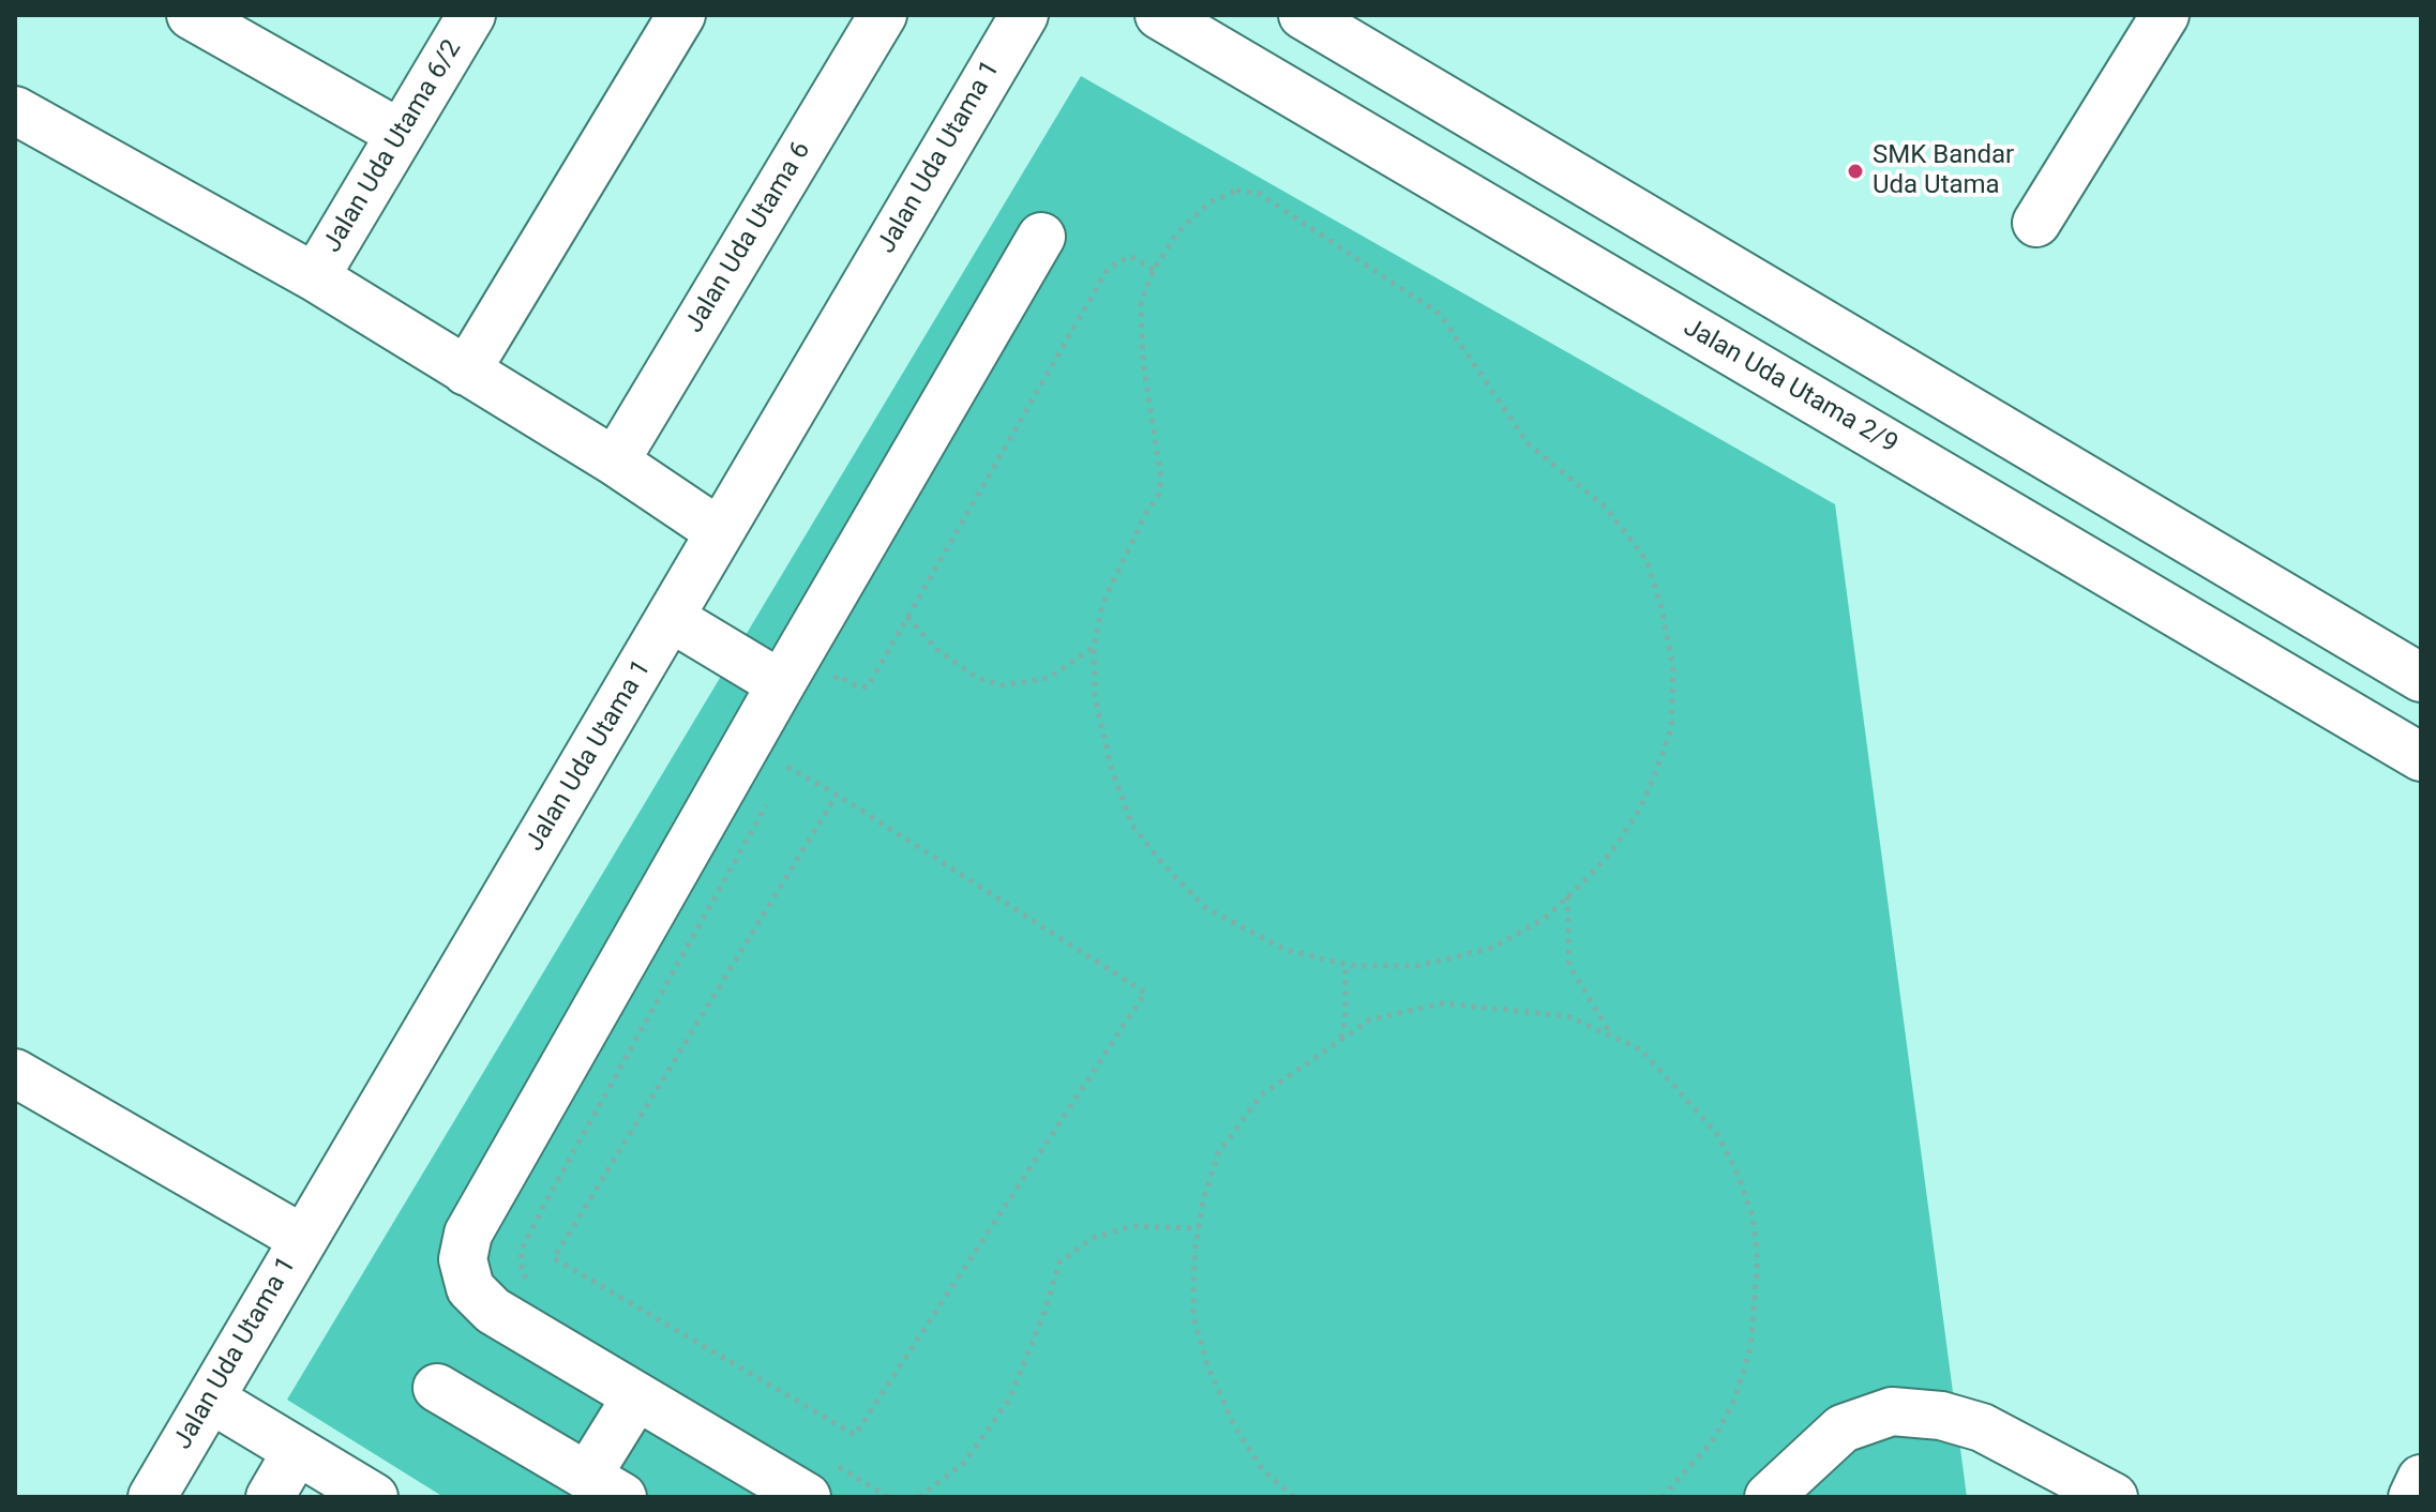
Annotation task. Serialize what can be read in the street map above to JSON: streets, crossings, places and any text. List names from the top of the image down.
{
  "streets": {
    "street": [
      "Jalan Uda Utama 6/2",
      "Jalan Uda Utama 1",
      "Jalan Uda Utama 6",
      "Jalan Uda Utama 2/9"
    ]
  },
  "places": ["SMK Bandar Uda Utama"]
}
